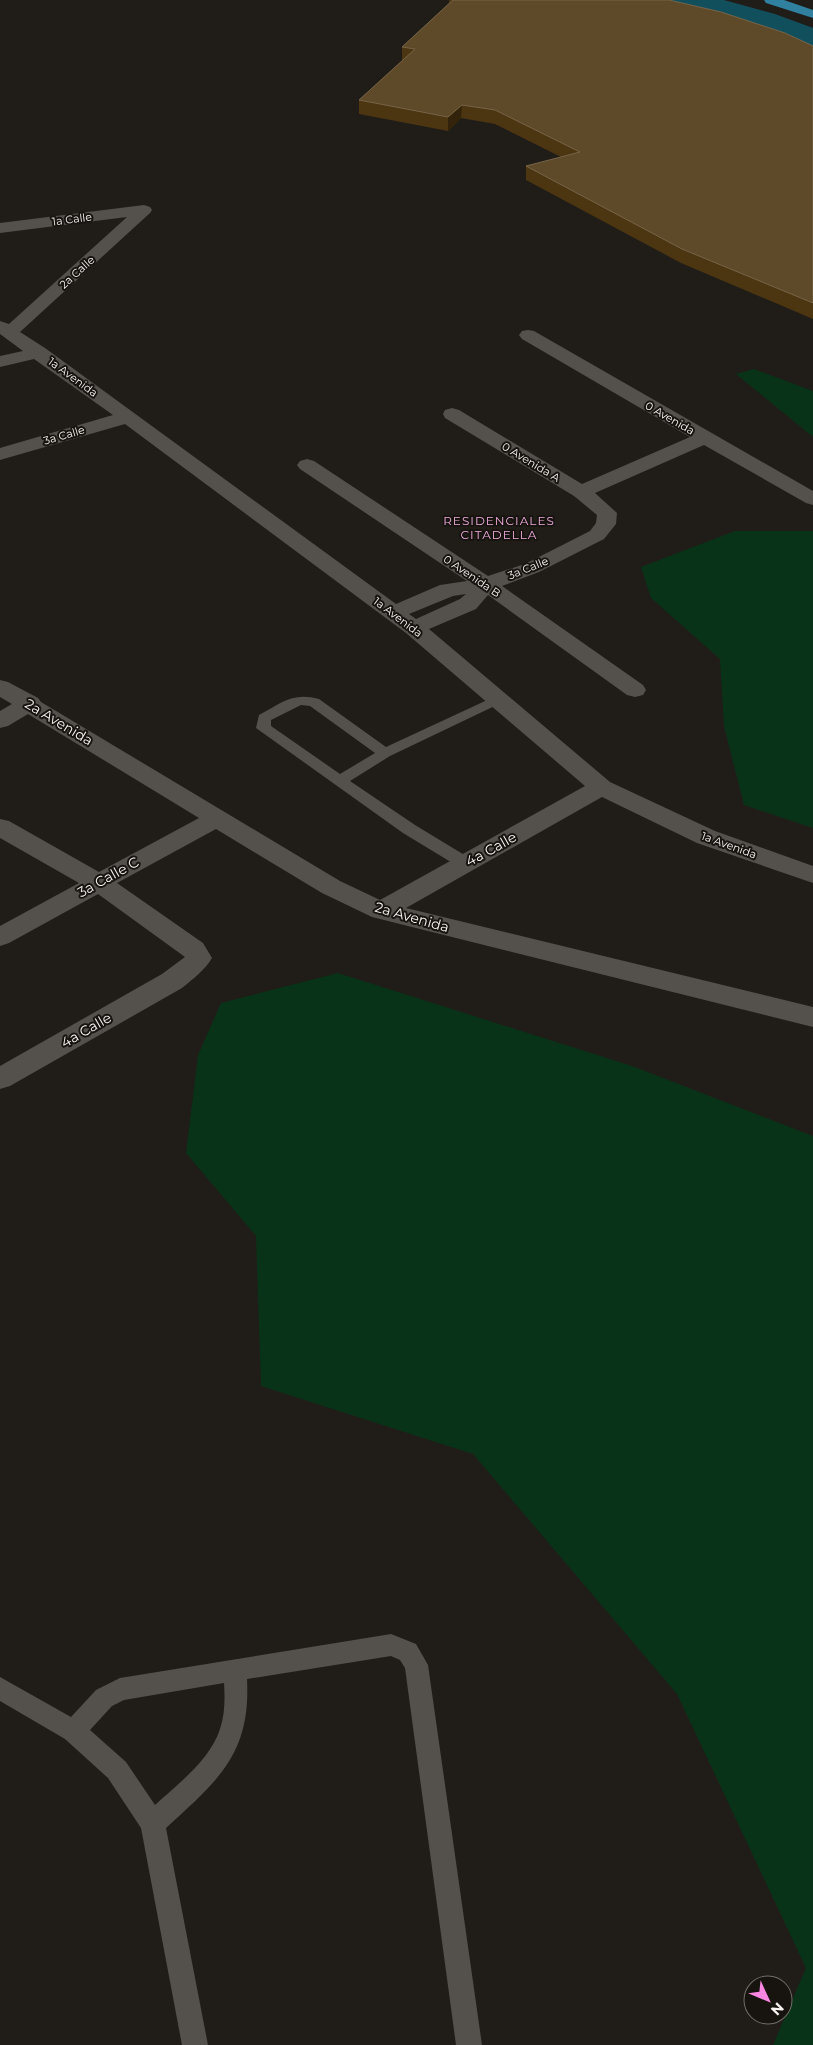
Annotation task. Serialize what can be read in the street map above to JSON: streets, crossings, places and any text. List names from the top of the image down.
{
  "streets": {
    "street": [
      "1a Calle",
      "2a Calle",
      "1a Avenida",
      "0 Avenida",
      "3a Calle",
      "0 Avenida A",
      "0 Avenida B",
      "2a Avenida",
      "4a Calle",
      "3a Calle C"
    ]
  },
  "crossings": [
    ["1a Calle", "2a Calle"],
    ["2a Calle", "1a Avenida"],
    ["1a Avenida", "3a Calle"],
    ["1a Avenida", "4a Calle"],
    ["3a Calle", "0 Avenida A"],
    ["3a Calle", "0 Avenida B"],
    ["2a Avenida", "4a Calle"],
    ["2a Avenida", "3a Calle C"],
    ["4a Calle", "3a Calle C"]
  ],
  "districts": ["RESIDENCIALES CITADELLA"],
  "north": "bottom right"
}
